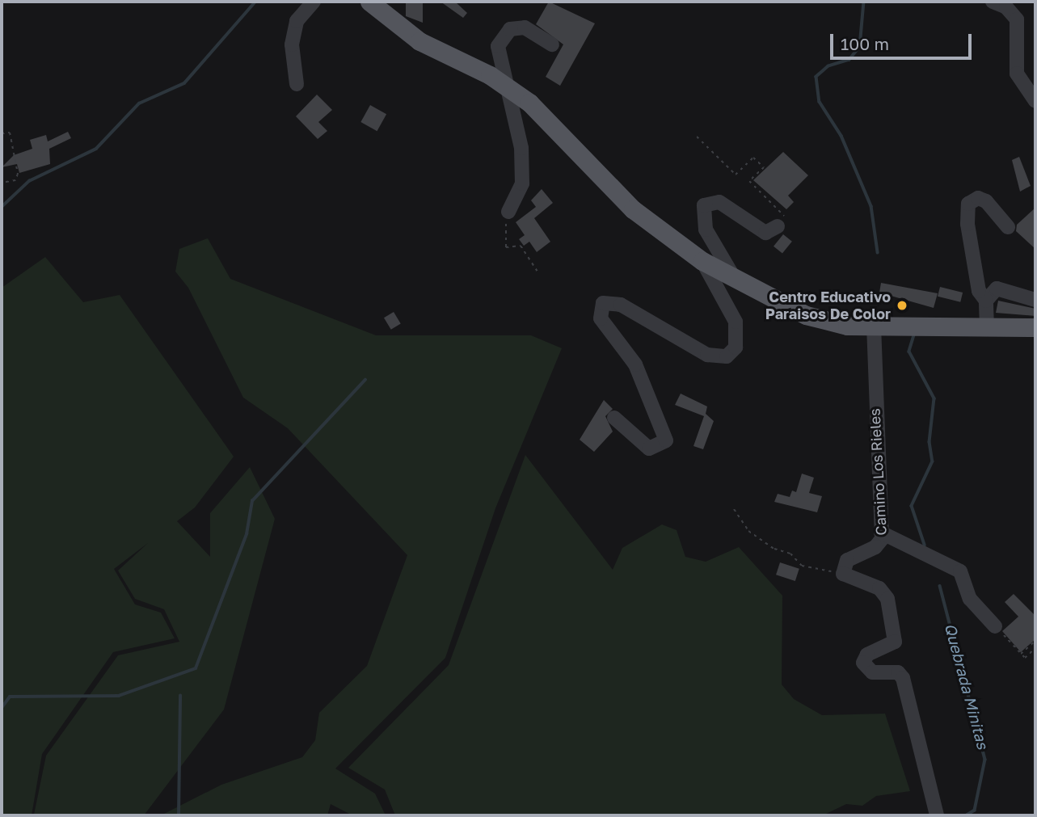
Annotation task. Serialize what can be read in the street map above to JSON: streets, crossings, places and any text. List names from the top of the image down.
{
  "streets": {
    "street": ["Camino Los Rieles"]
  },
  "water": ["Quebrada Minitas"],
  "places": ["Centro Educativo Paraisos De Color"],
  "scale_bar": "100 m"
}
